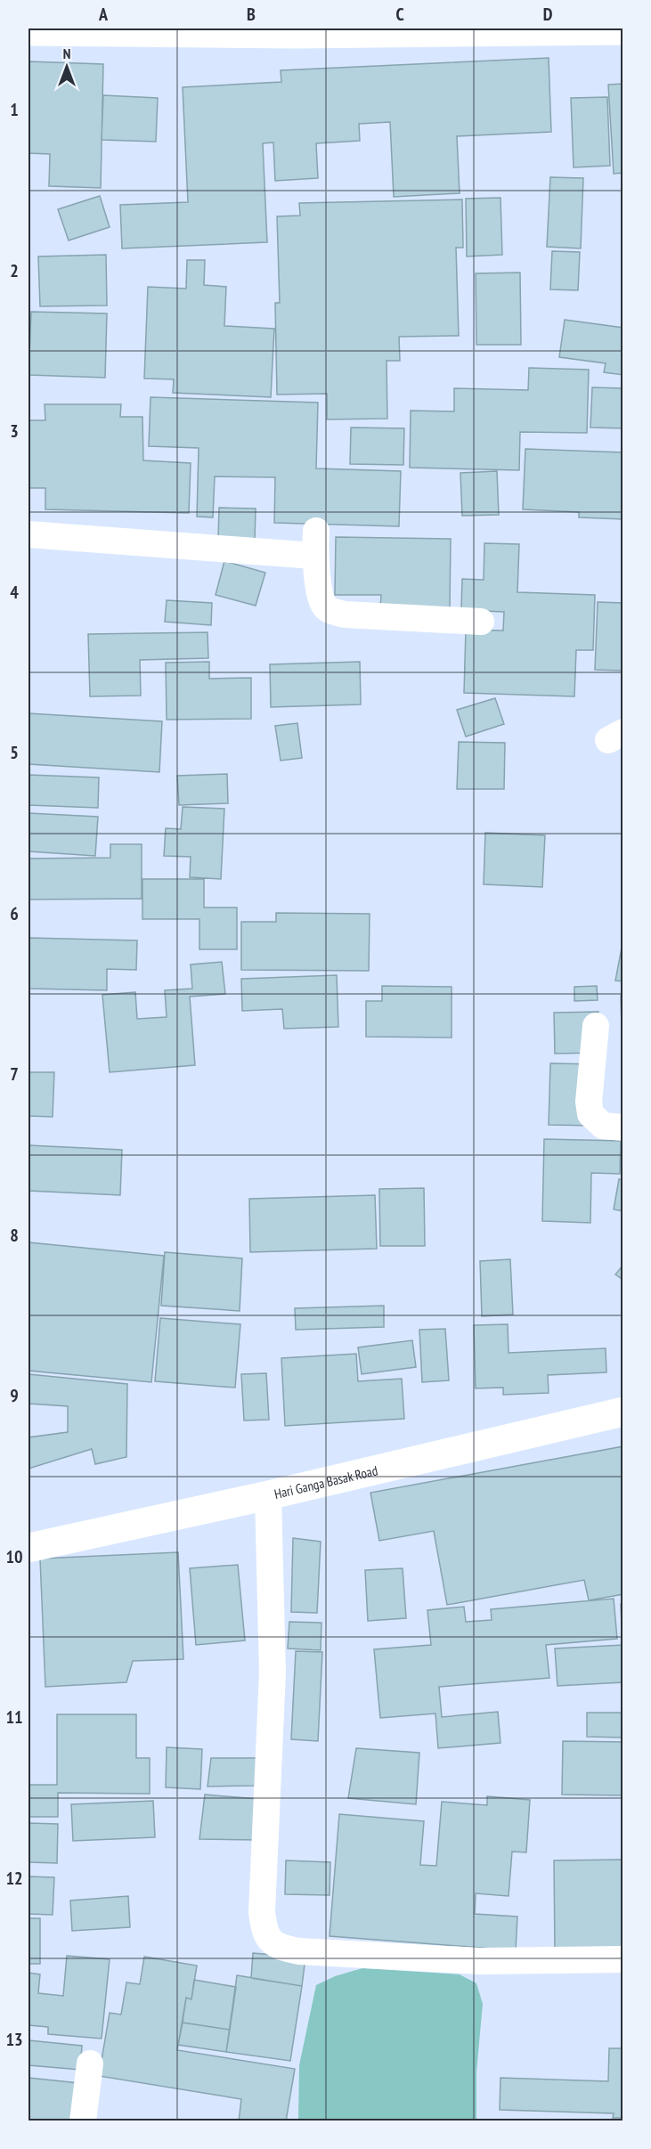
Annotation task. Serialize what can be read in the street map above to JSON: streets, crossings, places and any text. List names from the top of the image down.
{
  "streets": {
    "main road": ["Hari Ganga Basak Road"]
  },
  "north": "top",
  "grid": {
    "columns": [
      "A",
      "B",
      "C",
      "D"
    ],
    "rows": [
      "1",
      "2",
      "3",
      "4",
      "5",
      "6",
      "7",
      "8",
      "9",
      "10",
      "11",
      "12",
      "13"
    ]
  }
}
